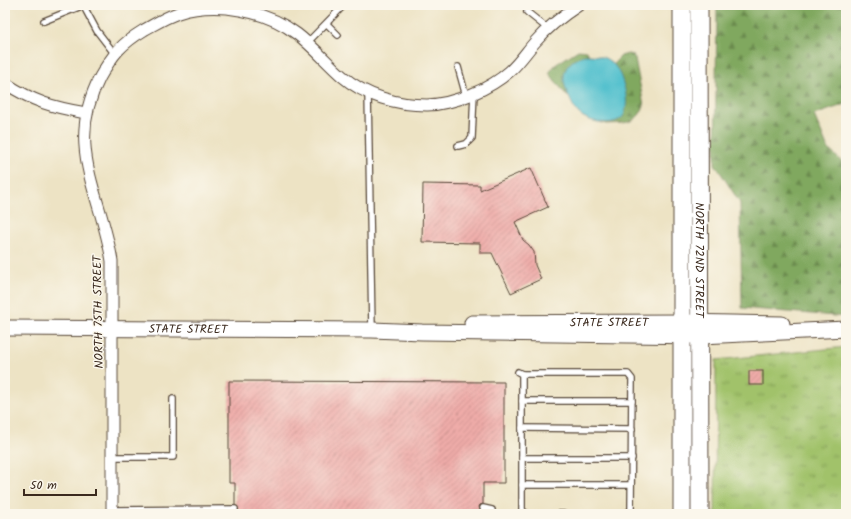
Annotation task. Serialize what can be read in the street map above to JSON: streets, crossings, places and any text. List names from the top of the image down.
{
  "streets": {
    "main road": ["NORTH 72ND STREET"],
    "street": ["NORTH 75TH STREET", "STATE STREET"]
  },
  "crossings": [
    ["NORTH 72ND STREET", "STATE STREET"],
    ["NORTH 75TH STREET", "STATE STREET"]
  ],
  "scale_bar": "50 m"
}
